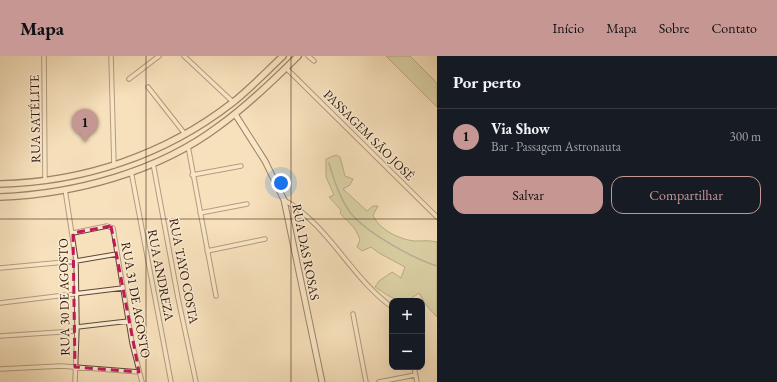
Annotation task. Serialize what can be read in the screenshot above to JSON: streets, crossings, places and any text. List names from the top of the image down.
{
  "streets": {
    "street": [
      "RUA SATÉLITE",
      "PASSAGEM SÃO JOSÉ",
      "RUA DAS ROSAS",
      "RUA TAYO COSTA",
      "RUA ANDREZA",
      "RUA 30 DE AGOSTO",
      "RUA 31 DE AGOSTO"
    ]
  },
  "crossings": [
    ["RUA 30 DE AGOSTO", "RUA 31 DE AGOSTO"]
  ],
  "page": {
    "header": "Mapa",
    "nav": [
      "Início",
      "Mapa",
      "Sobre",
      "Contato"
    ],
    "heading": "Por perto",
    "list": [
      {
        "mark": "1",
        "name": "Via Show",
        "note": "Bar · Passagem Astronauta",
        "value": "300 m"
      }
    ],
    "pins": "1",
    "buttons": ["Salvar", "Compartilhar"],
    "map_buttons": ["+", "−"]
  }
}
